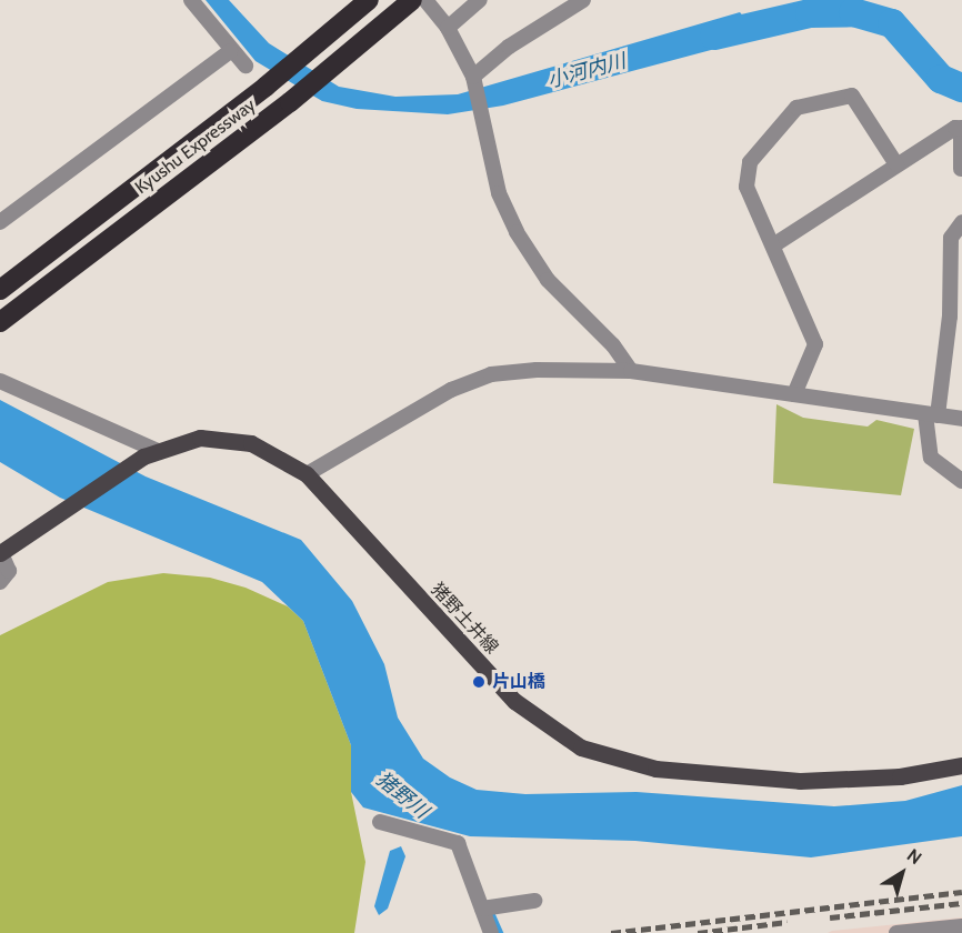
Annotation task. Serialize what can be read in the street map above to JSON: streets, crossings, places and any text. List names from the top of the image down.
{
  "streets": {
    "highway": ["Kyushu Expressway"],
    "main road": ["猪野土井線"]
  },
  "water": ["小河内川", "猪野川"],
  "places": ["片山橋"],
  "north": "top right"
}
